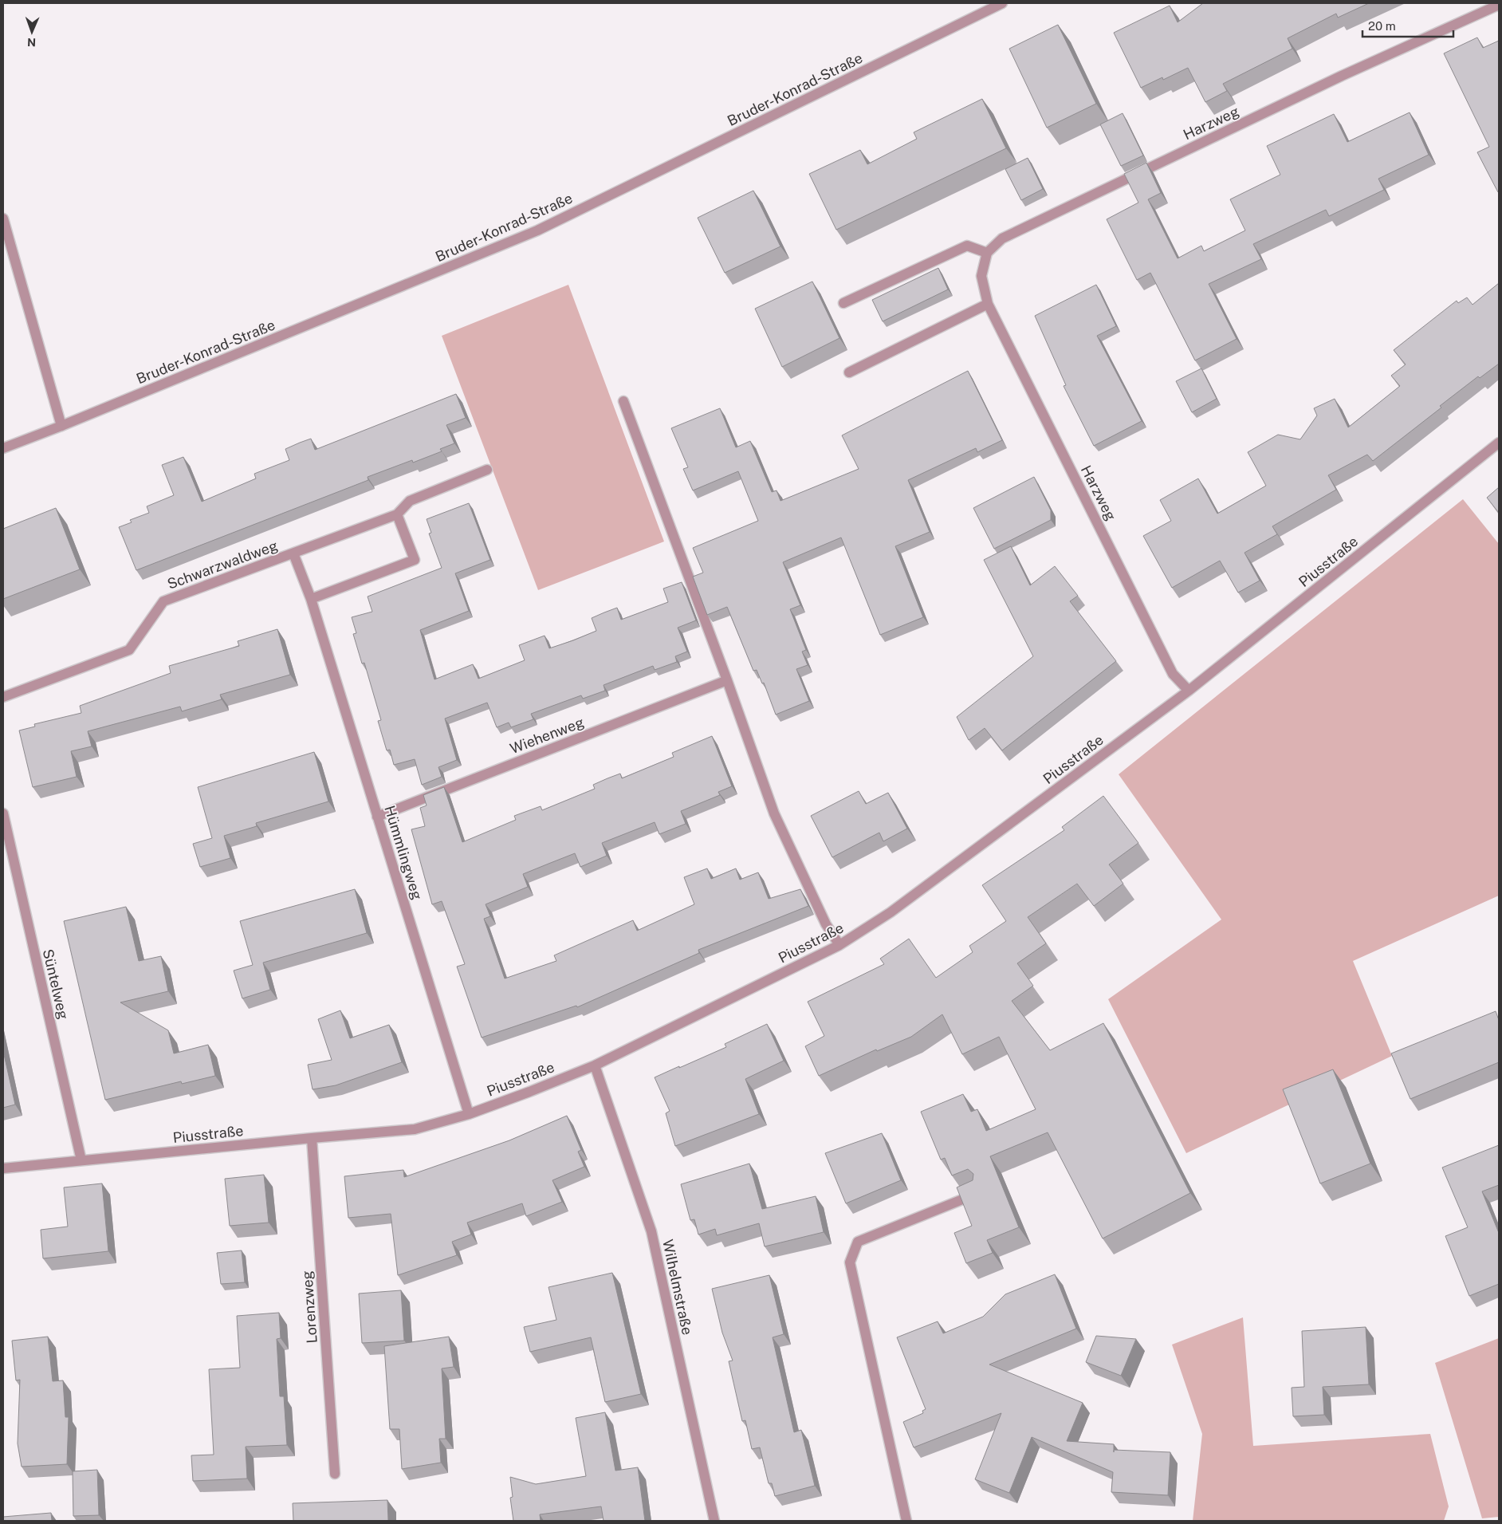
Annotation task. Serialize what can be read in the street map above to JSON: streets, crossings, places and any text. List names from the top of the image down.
{
  "streets": {
    "street": [
      "Bruder-Konrad-Straße",
      "Harzweg",
      "Piusstraße",
      "Schwarzwaldweg",
      "Wiehenweg",
      "Hümmlingweg",
      "Süntelweg",
      "Wilhelmstraße",
      "Lorenzweg"
    ]
  },
  "crossings": [
    ["Harzweg", "Piusstraße"],
    ["Piusstraße", "Hümmlingweg"],
    ["Piusstraße", "Süntelweg"],
    ["Piusstraße", "Wilhelmstraße"],
    ["Piusstraße", "Lorenzweg"],
    ["Schwarzwaldweg", "Hümmlingweg"],
    ["Wiehenweg", "Hümmlingweg"]
  ],
  "scale_bar": "20 m",
  "north": "bottom"
}
